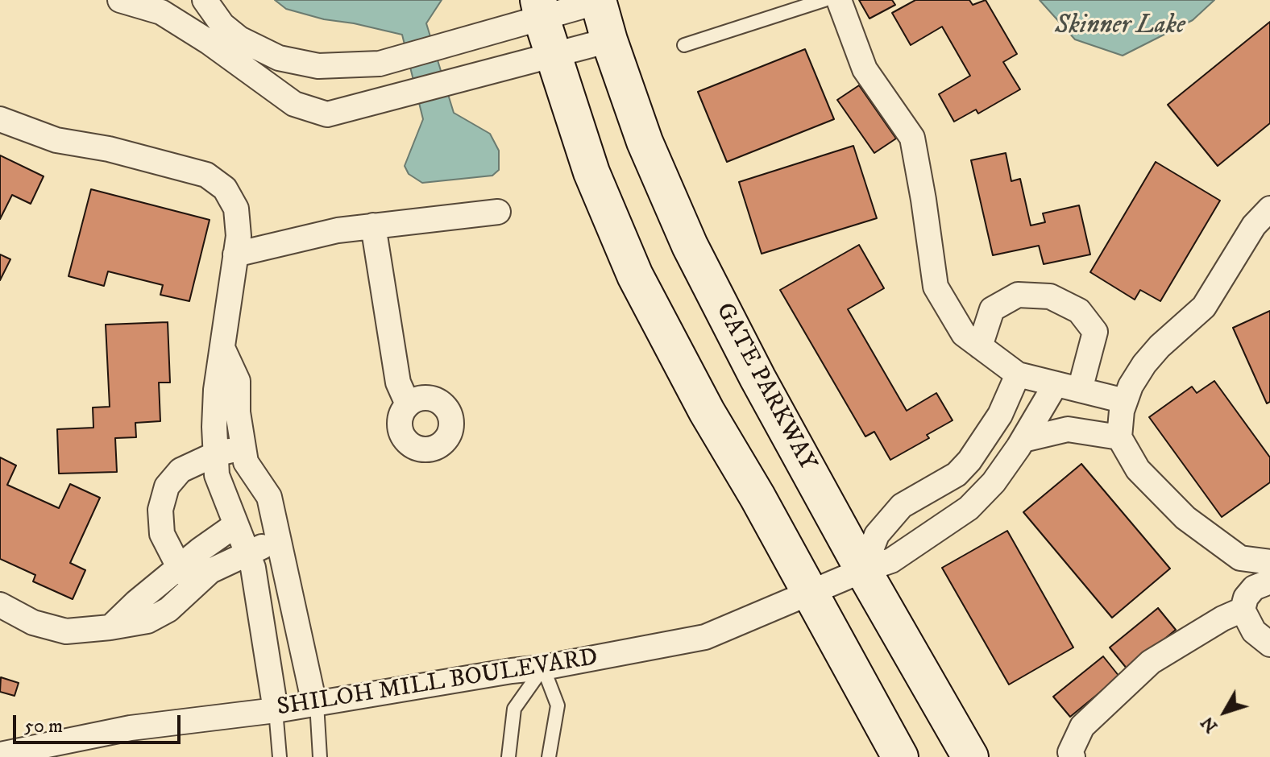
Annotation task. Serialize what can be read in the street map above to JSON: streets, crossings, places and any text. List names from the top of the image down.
{
  "streets": {
    "main road": ["GATE PARKWAY"],
    "street": ["SHILOH MILL BOULEVARD"]
  },
  "crossings": [
    ["GATE PARKWAY", "SHILOH MILL BOULEVARD"]
  ],
  "water": ["Skinner Lake"],
  "scale_bar": "50 m",
  "north": "bottom left"
}
